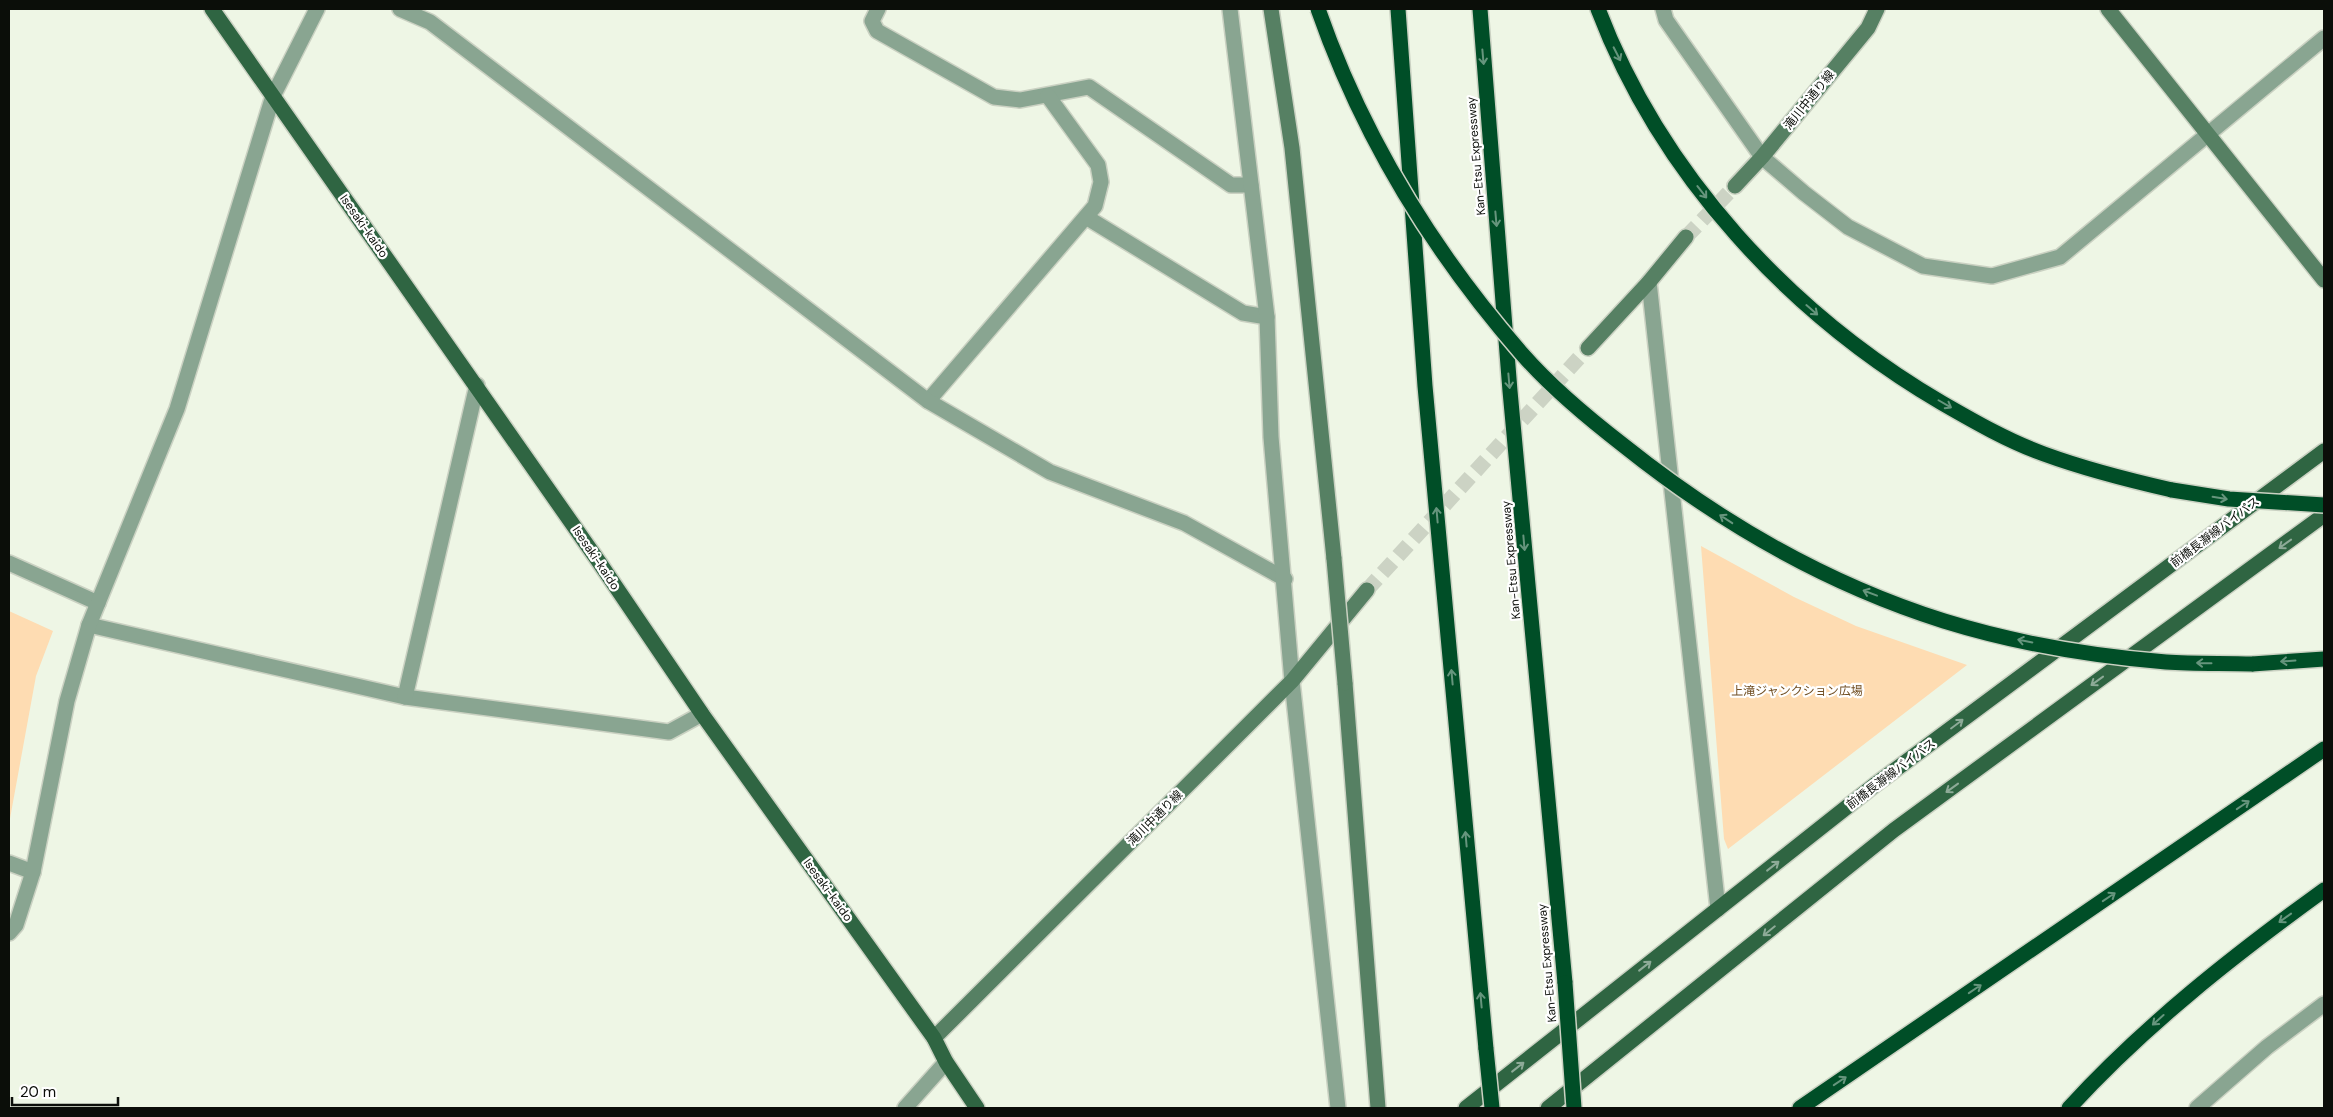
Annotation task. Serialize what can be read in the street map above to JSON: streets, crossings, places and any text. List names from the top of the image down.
{
  "streets": {
    "highway": ["Kan-Etsu Expressway"],
    "main road": ["Isesaki-kaido", "前橋長瀞線バイパス"],
    "street": ["滝川中通り線"]
  },
  "crossings": [
    ["滝川中通り線", "Isesaki-kaido"]
  ],
  "parks": ["上滝ジャンクション広場"],
  "scale_bar": "20 m"
}
